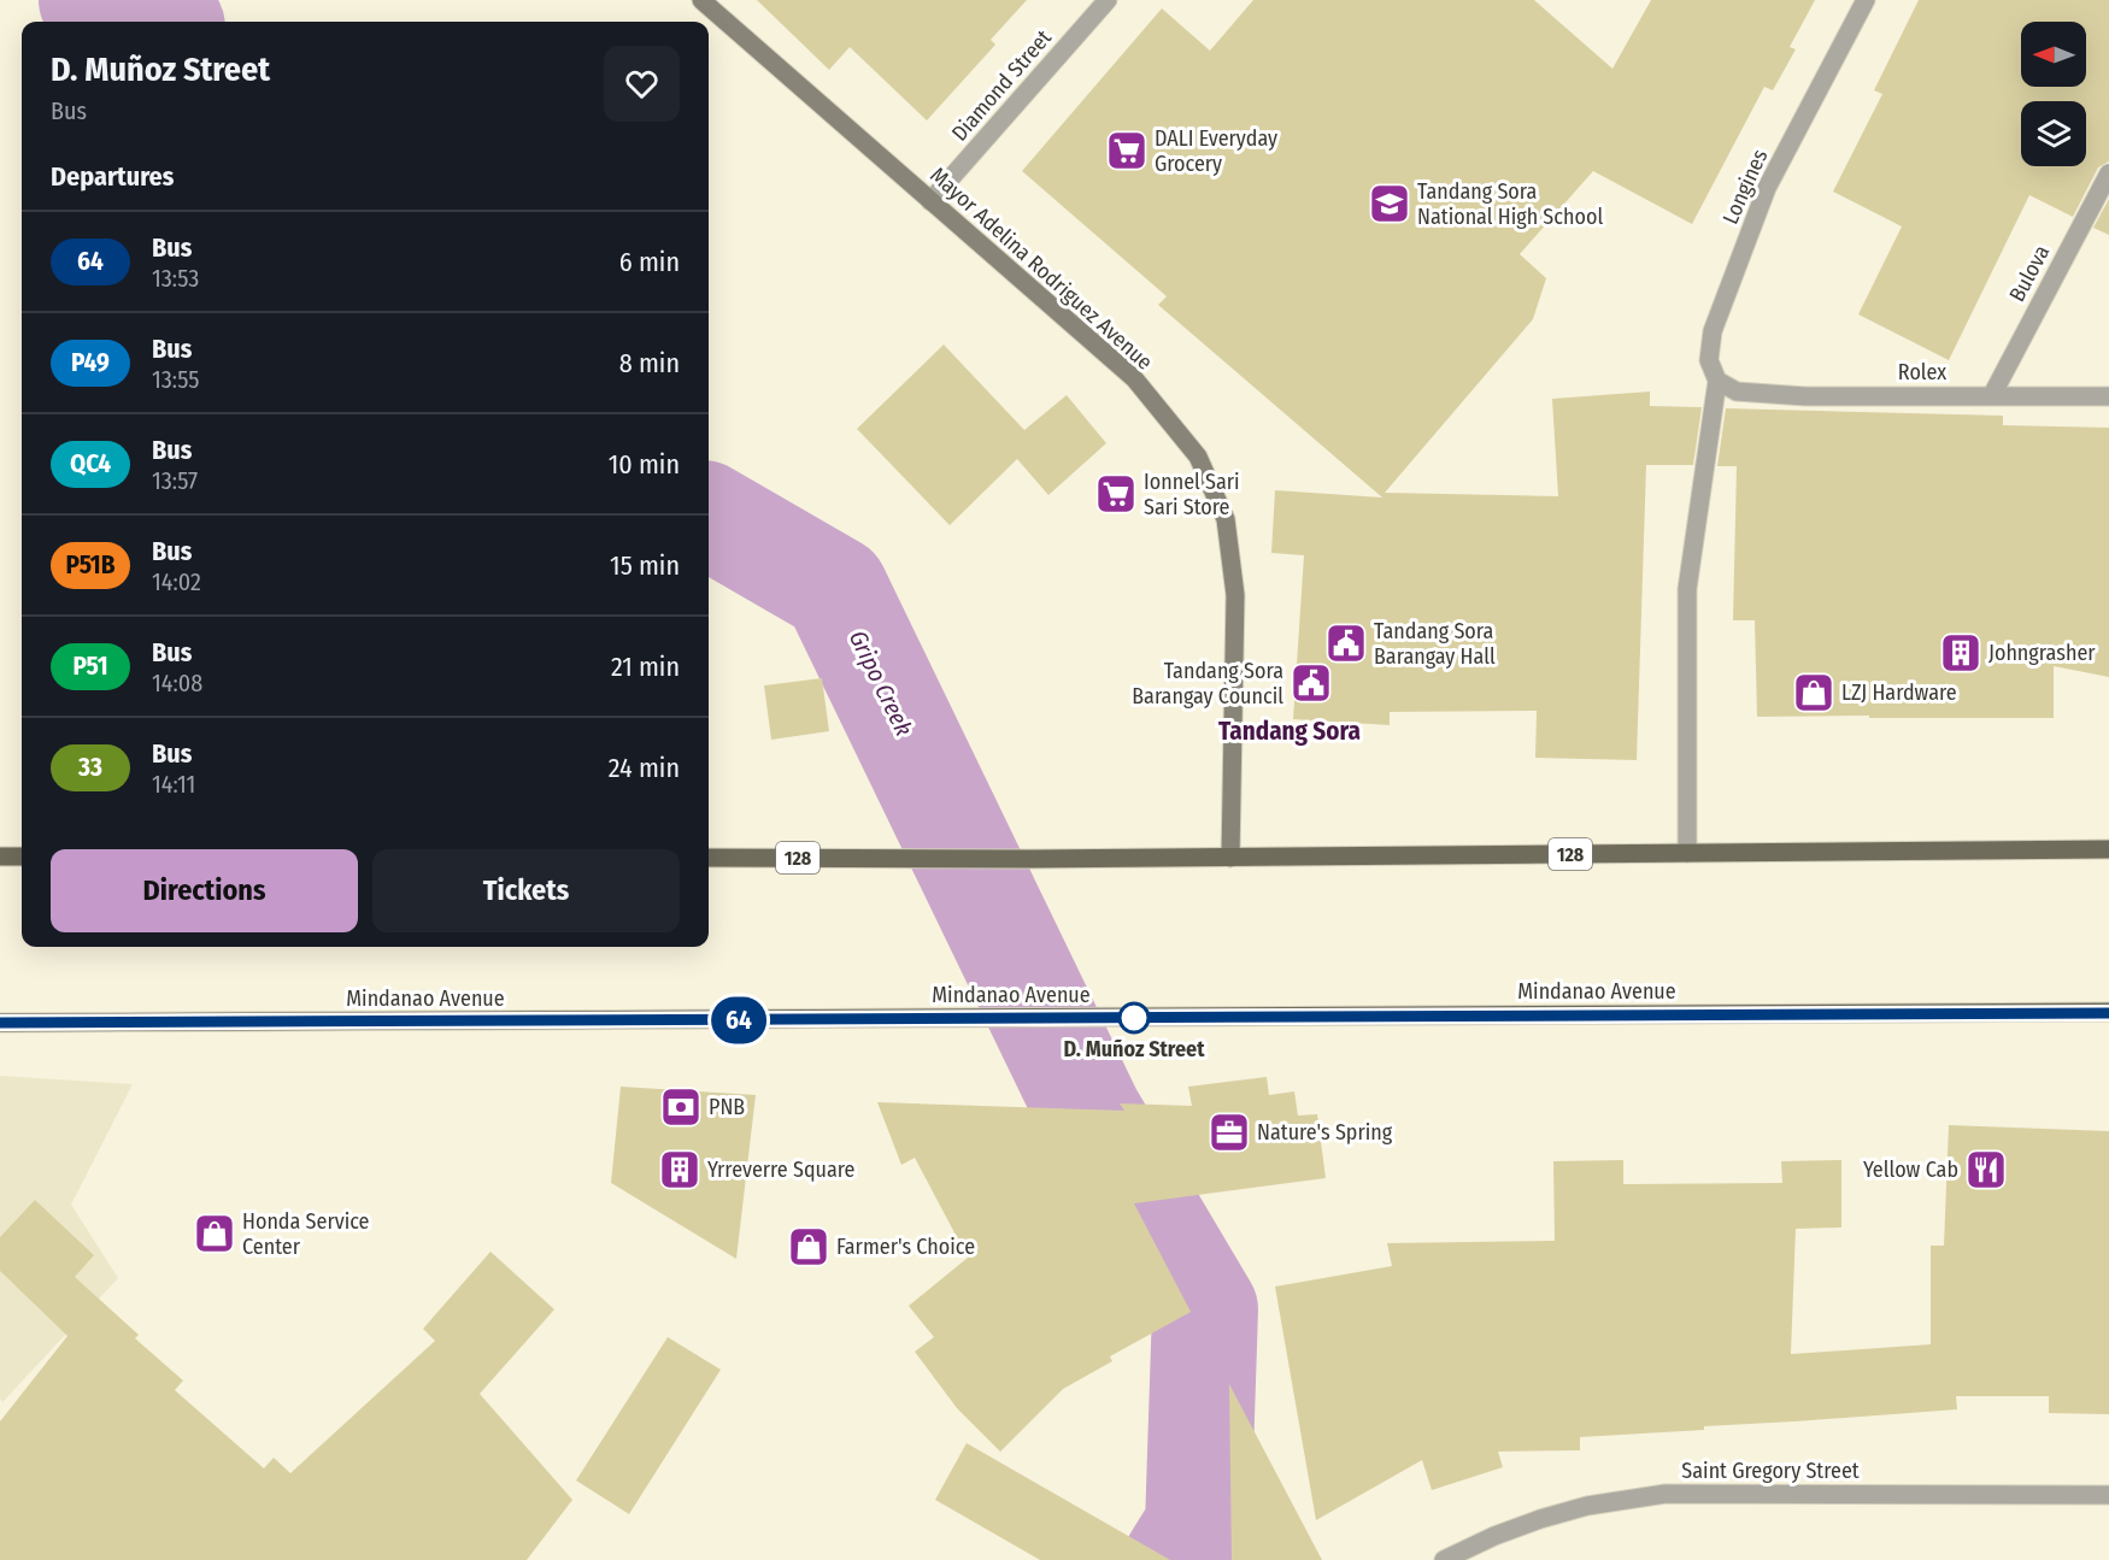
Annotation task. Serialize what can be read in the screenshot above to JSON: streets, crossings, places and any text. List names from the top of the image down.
{
  "streets": {
    "main road": ["128", "Mindanao Avenue"],
    "street": [
      "Diamond Street",
      "Longines",
      "Mayor Adelina Rodriguez Avenue",
      "Bulova",
      "Rolex",
      "Saint Gregory Street"
    ]
  },
  "crossings": [
    ["Diamond Street", "Mayor Adelina Rodriguez Avenue"],
    ["Longines", "Rolex"],
    ["Mayor Adelina Rodriguez Avenue", "128"],
    ["Bulova", "Rolex"]
  ],
  "districts": ["Tandang Sora"],
  "water": ["Gripo Creek"],
  "places": {
    "supermarket": ["DALI Everyday Grocery", "Ionnel Sari Sari Store"],
    "school or university": ["Tandang Sora National High School"],
    "public building": ["Tandang Sora Barangay Hall", "Tandang Sora Barangay Council"],
    "building": ["Johngrasher", "Yrreverre Square"],
    "shop": ["LZJ Hardware", "Honda Service Center", "Farmer's Choice"],
    "other": ["D. Muñoz Street"],
    "bank": ["PNB"],
    "office": ["Nature's Spring"],
    "restaurant": ["Yellow Cab"]
  },
  "lines": ["bus line 64"],
  "north": "left",
  "page": {
    "on_map": "64",
    "heading": [
      ["D. Muñoz Street", "Bus"],
      "Departures"
    ],
    "list": [
      {
        "mark": "64",
        "name": "Bus",
        "note": "13:53",
        "value": "6 min"
      },
      {
        "mark": "P49",
        "name": "Bus",
        "note": "13:55",
        "value": "8 min"
      },
      {
        "mark": "QC4",
        "name": "Bus",
        "note": "13:57",
        "value": "10 min"
      },
      {
        "mark": "P51B",
        "name": "Bus",
        "note": "14:02",
        "value": "15 min"
      },
      {
        "mark": "P51",
        "name": "Bus",
        "note": "14:08",
        "value": "21 min"
      },
      {
        "mark": "33",
        "name": "Bus",
        "note": "14:11",
        "value": "24 min"
      }
    ],
    "buttons": ["Directions", "Tickets"]
  }
}
